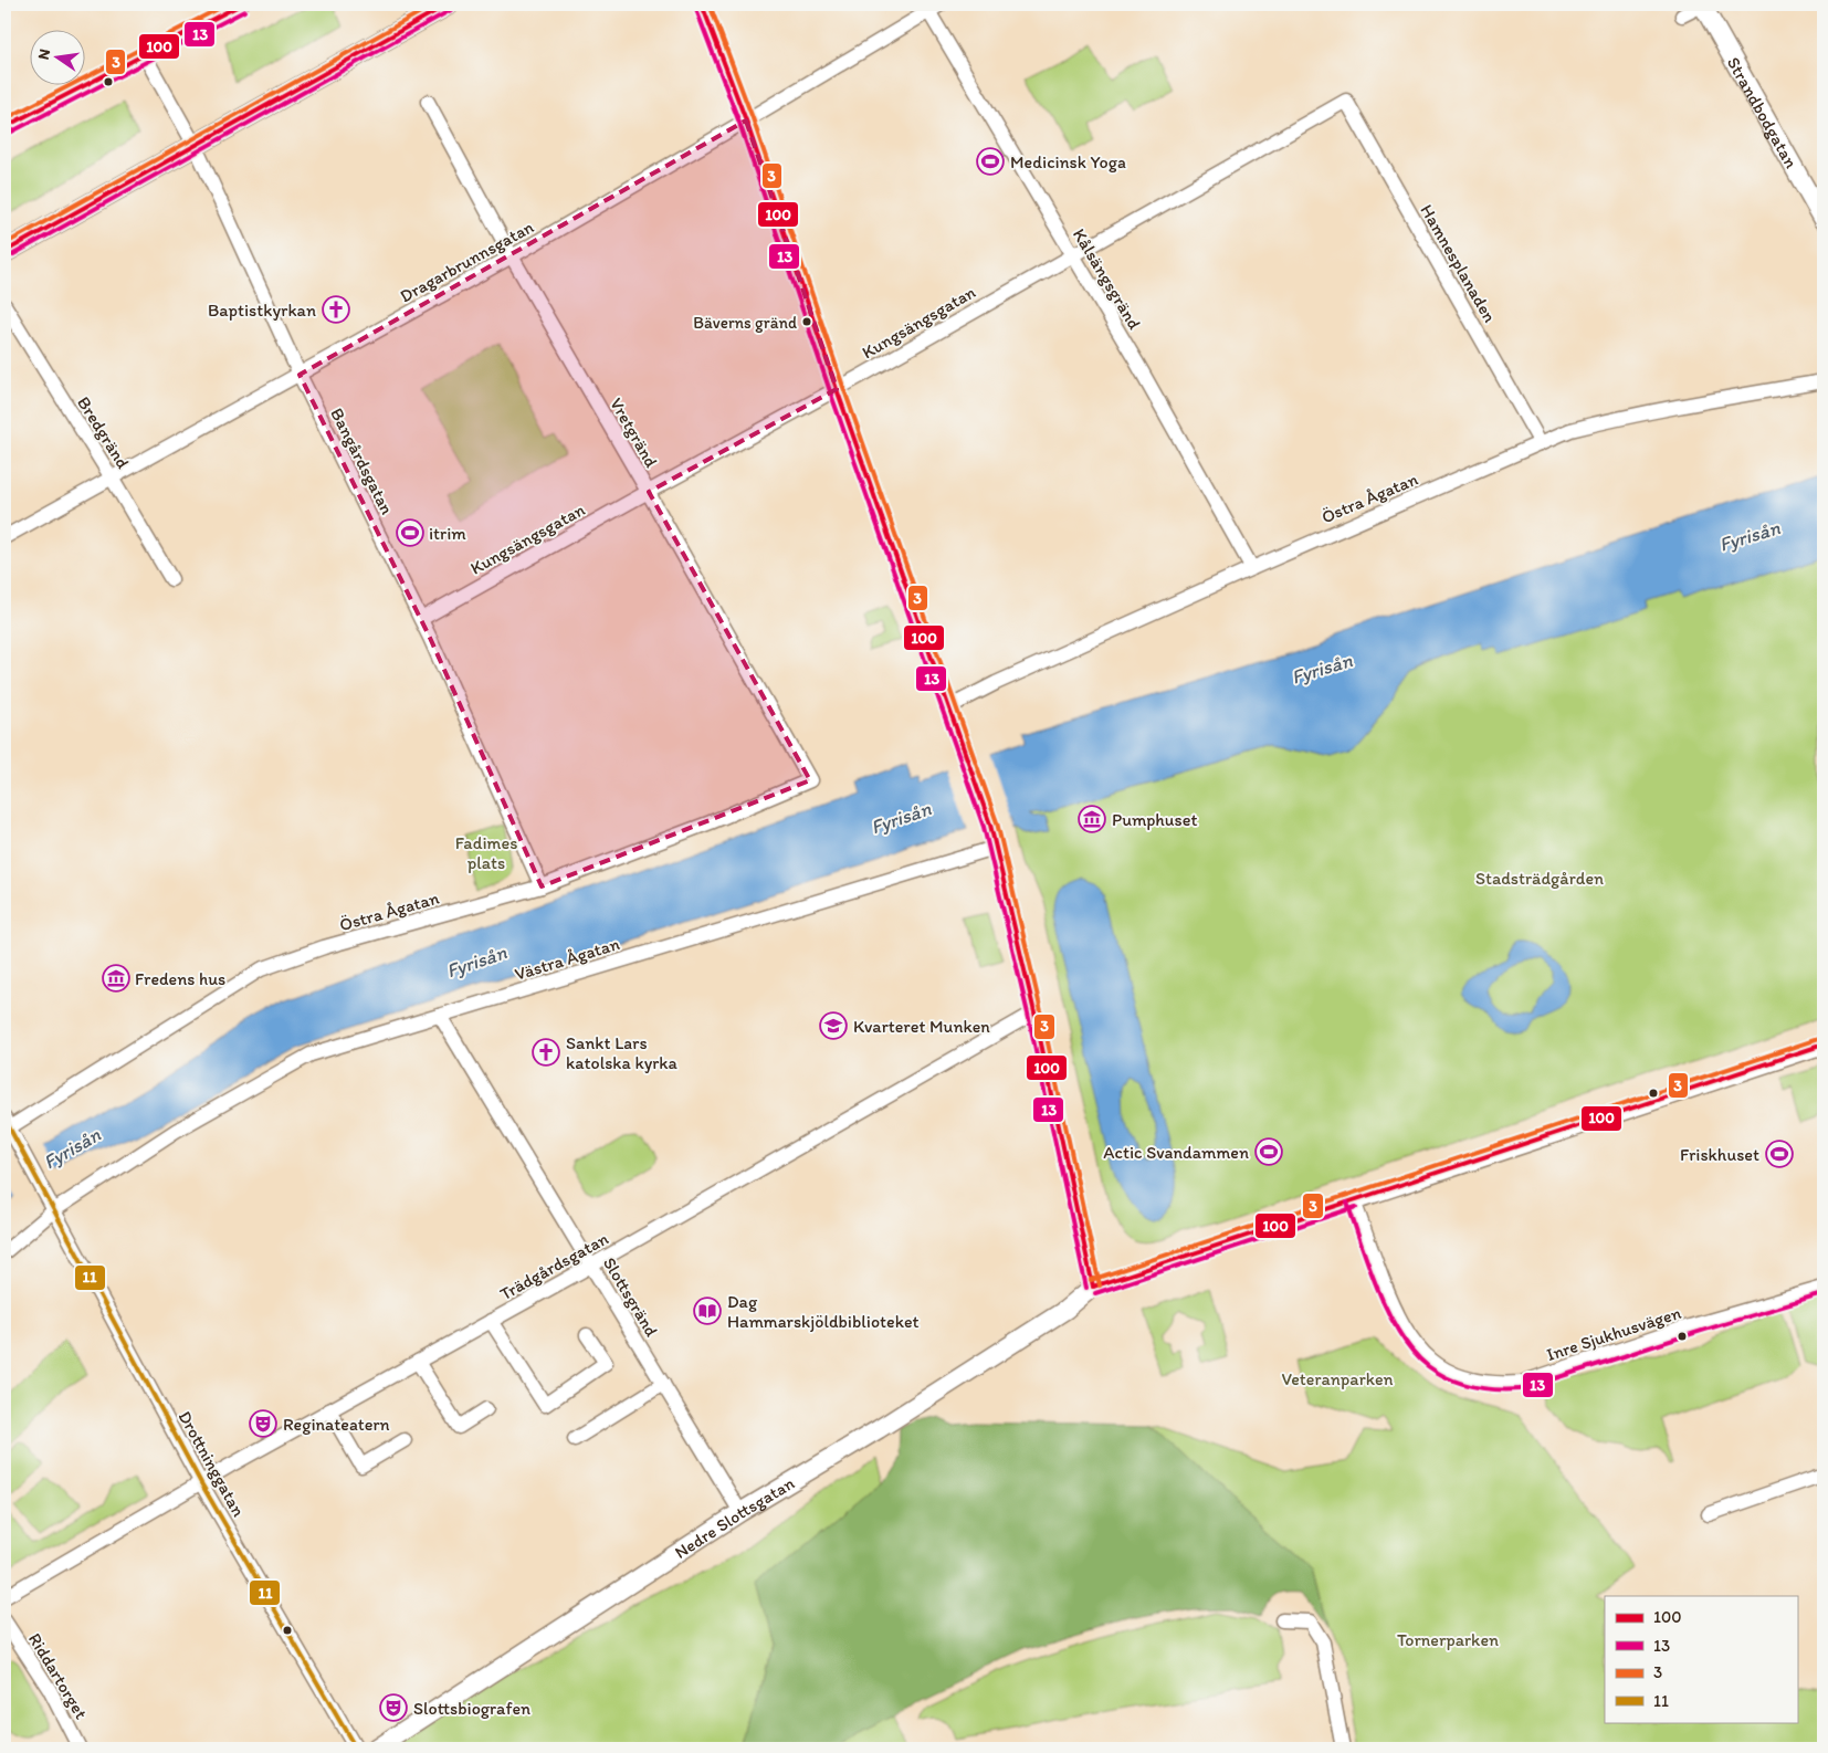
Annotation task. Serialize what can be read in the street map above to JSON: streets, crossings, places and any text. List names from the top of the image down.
{
  "streets": {
    "street": [
      "Strandbodgatan",
      "Dragarbrunnsgatan",
      "Hamnesplanaden",
      "Kålsängsgränd",
      "Kungsängsgatan",
      "Bredgränd",
      "Vretgränd",
      "Bangårdsgatan",
      "Östra Ågatan",
      "Västra Ågatan",
      "Trädgårdsgatan",
      "Slottsgränd",
      "Inre Sjukhusvägen",
      "Drottninggatan",
      "Nedre Slottsgatan",
      "Riddartorget"
    ]
  },
  "crossings": [
    ["Dragarbrunnsgatan", "Kålsängsgränd"],
    ["Dragarbrunnsgatan", "Bredgränd"],
    ["Dragarbrunnsgatan", "Vretgränd"],
    ["Dragarbrunnsgatan", "Bangårdsgatan"],
    ["Hamnesplanaden", "Kungsängsgatan"],
    ["Hamnesplanaden", "Östra Ågatan"],
    ["Kålsängsgränd", "Kungsängsgatan"],
    ["Kålsängsgränd", "Östra Ågatan"],
    ["Kungsängsgatan", "Vretgränd"],
    ["Kungsängsgatan", "Bangårdsgatan"],
    ["Vretgränd", "Östra Ågatan"],
    ["Bangårdsgatan", "Östra Ågatan"],
    ["Östra Ågatan", "Drottninggatan"],
    ["Västra Ågatan", "Slottsgränd"],
    ["Västra Ågatan", "Drottninggatan"],
    ["Trädgårdsgatan", "Slottsgränd"],
    ["Trädgårdsgatan", "Drottninggatan"],
    ["Slottsgränd", "Nedre Slottsgatan"]
  ],
  "water": ["Fyrisån"],
  "parks": [
    "Fadimes plats",
    "Stadsträdgården",
    "Veteranparken",
    "Tornerparken"
  ],
  "places": {
    "sports": [
      "Medicinsk Yoga",
      "itrim",
      "Actic Svandammen",
      "Friskhuset"
    ],
    "church": ["Baptistkyrkan", "Sankt Lars katolska kyrka"],
    "other": ["Bäverns gränd"],
    "museum": ["Pumphuset", "Fredens hus"],
    "school or university": ["Kvarteret Munken"],
    "library": ["Dag Hammarskjöldbiblioteket"],
    "theatre": ["Reginateatern", "Slottsbiografen"]
  },
  "lines": [
    "transit line 100",
    "transit line 3",
    "transit line 13",
    "transit line 11"
  ],
  "legend": [
    "100",
    "13",
    "3",
    "11"
  ],
  "north": "left"
}
